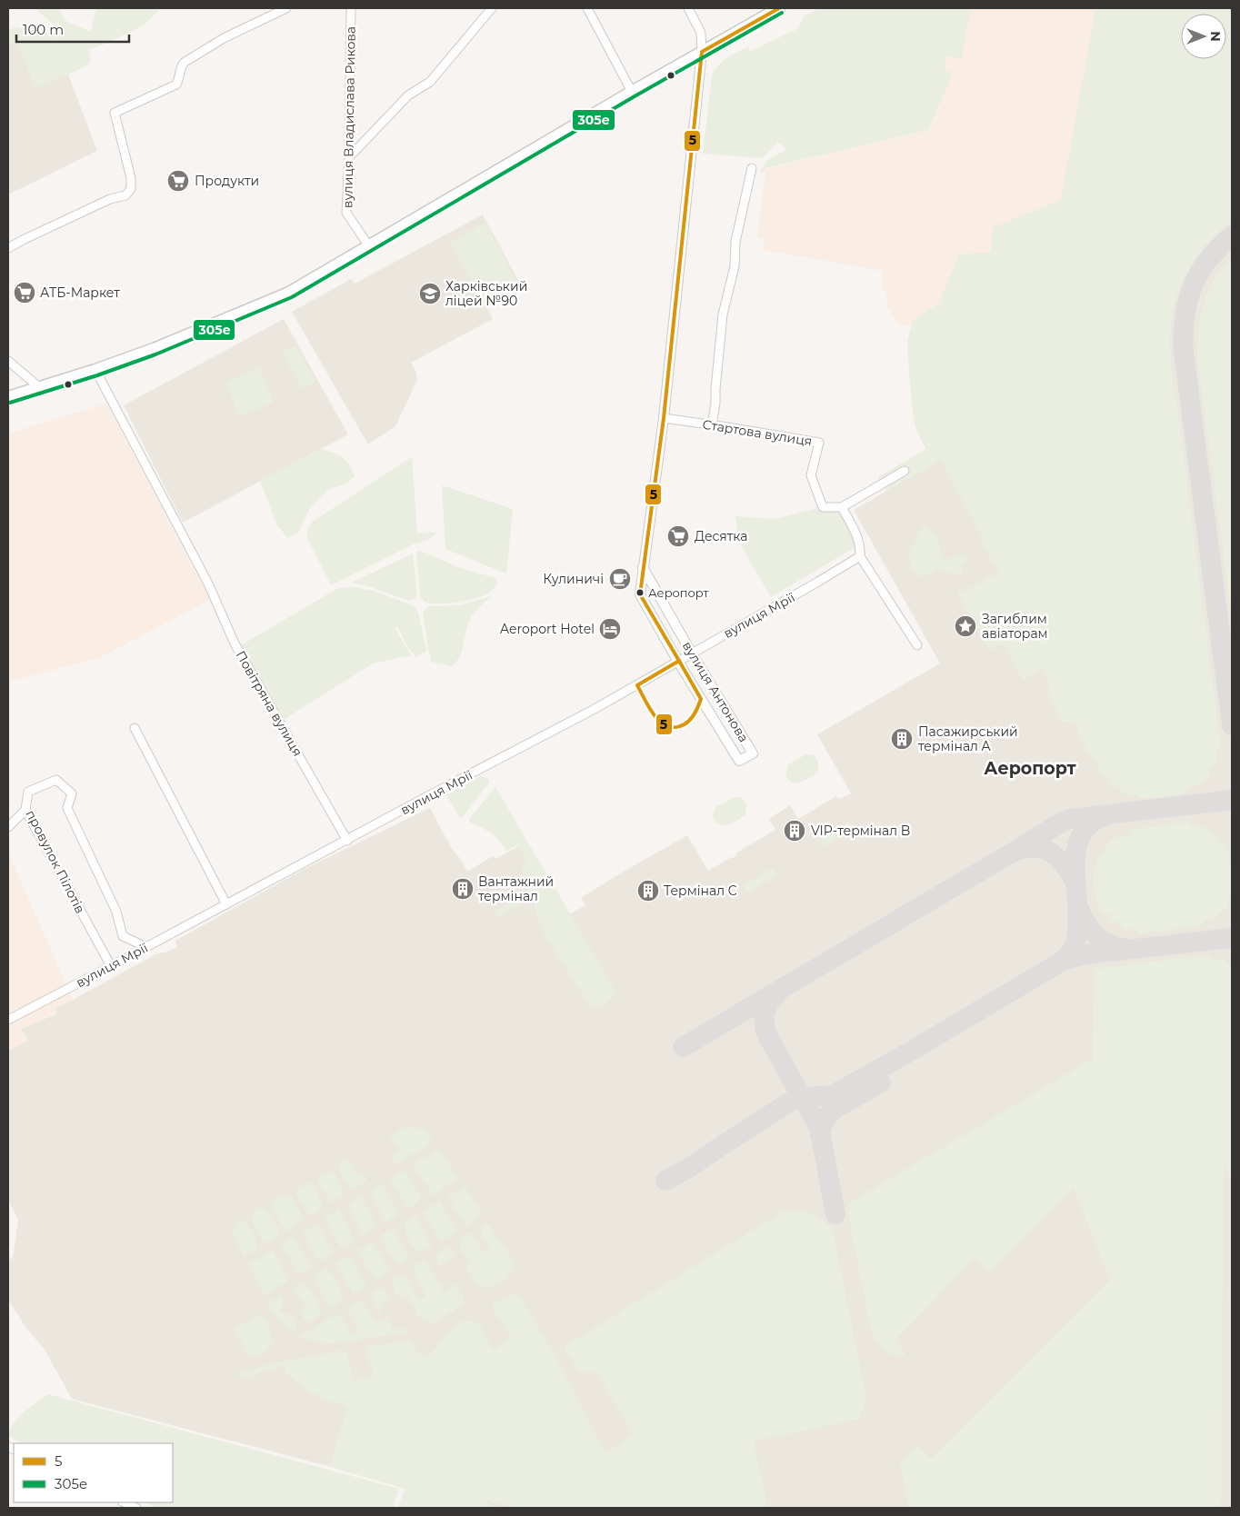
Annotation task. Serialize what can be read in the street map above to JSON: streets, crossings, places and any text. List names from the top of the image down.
{
  "streets": {
    "main road": ["вулиця Антонова"],
    "street": [
      "вулиця Владислава Рикова",
      "Стартова вулиця",
      "вулиця Мрії",
      "Повітряна вулиця",
      "провулок Пілотів"
    ]
  },
  "crossings": [
    ["Стартова вулиця", "вулиця Антонова"],
    ["вулиця Мрії", "вулиця Антонова"],
    ["вулиця Мрії", "Повітряна вулиця"],
    ["вулиця Мрії", "провулок Пілотів"]
  ],
  "districts": ["Аеропорт"],
  "places": {
    "supermarket": ["Продукти", "АТБ-Маркет", "Десятка"],
    "school or university": ["Харківський ліцей №90"],
    "cafe": ["Кулиничі"],
    "other": ["Аеропорт"],
    "place": ["Загиблим авіаторам"],
    "hotel": ["Aeroport Hotel"],
    "building": [
      "Пасажирський термінал A",
      "VIP-термінал B",
      "Вантажний термінал",
      "Термінал C"
    ]
  },
  "lines": ["transit line 5", "transit line 305e"],
  "legend": ["5", "305e"],
  "scale_bar": "100 m",
  "north": "right"
}
